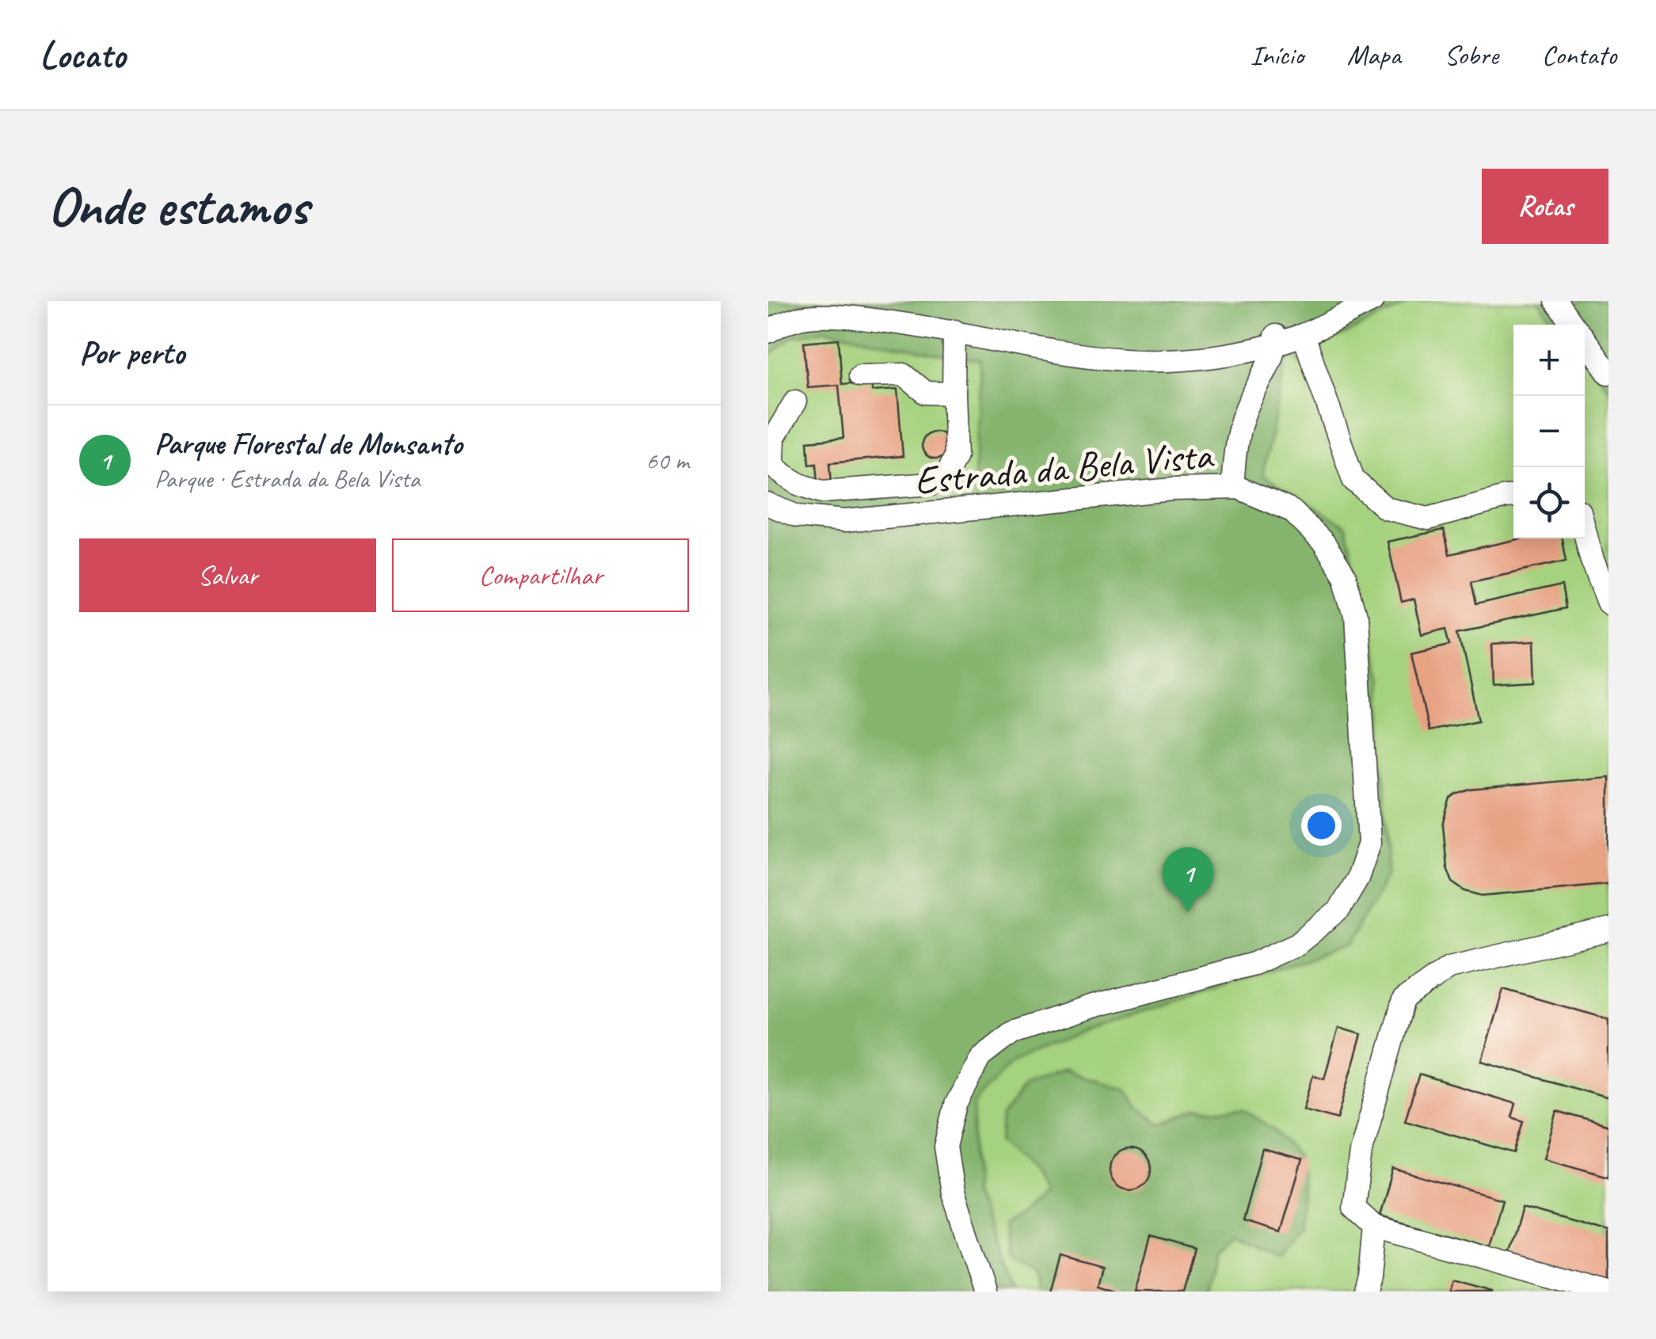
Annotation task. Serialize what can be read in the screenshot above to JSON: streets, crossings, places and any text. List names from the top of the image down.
{
  "streets": {
    "street": ["Estrada da Bela Vista"]
  },
  "page": {
    "header": "Locato",
    "nav": [
      "Início",
      "Mapa",
      "Sobre",
      "Contato"
    ],
    "buttons": [
      "Rotas",
      ["Salvar", "Compartilhar"]
    ],
    "title": "Onde estamos",
    "heading": "Por perto",
    "map_buttons": ["+", "−"],
    "list": [
      {
        "mark": "1",
        "name": "Parque Florestal de Monsanto",
        "note": "Parque · Estrada da Bela Vista",
        "value": "60 m"
      }
    ],
    "pins": "1"
  }
}
